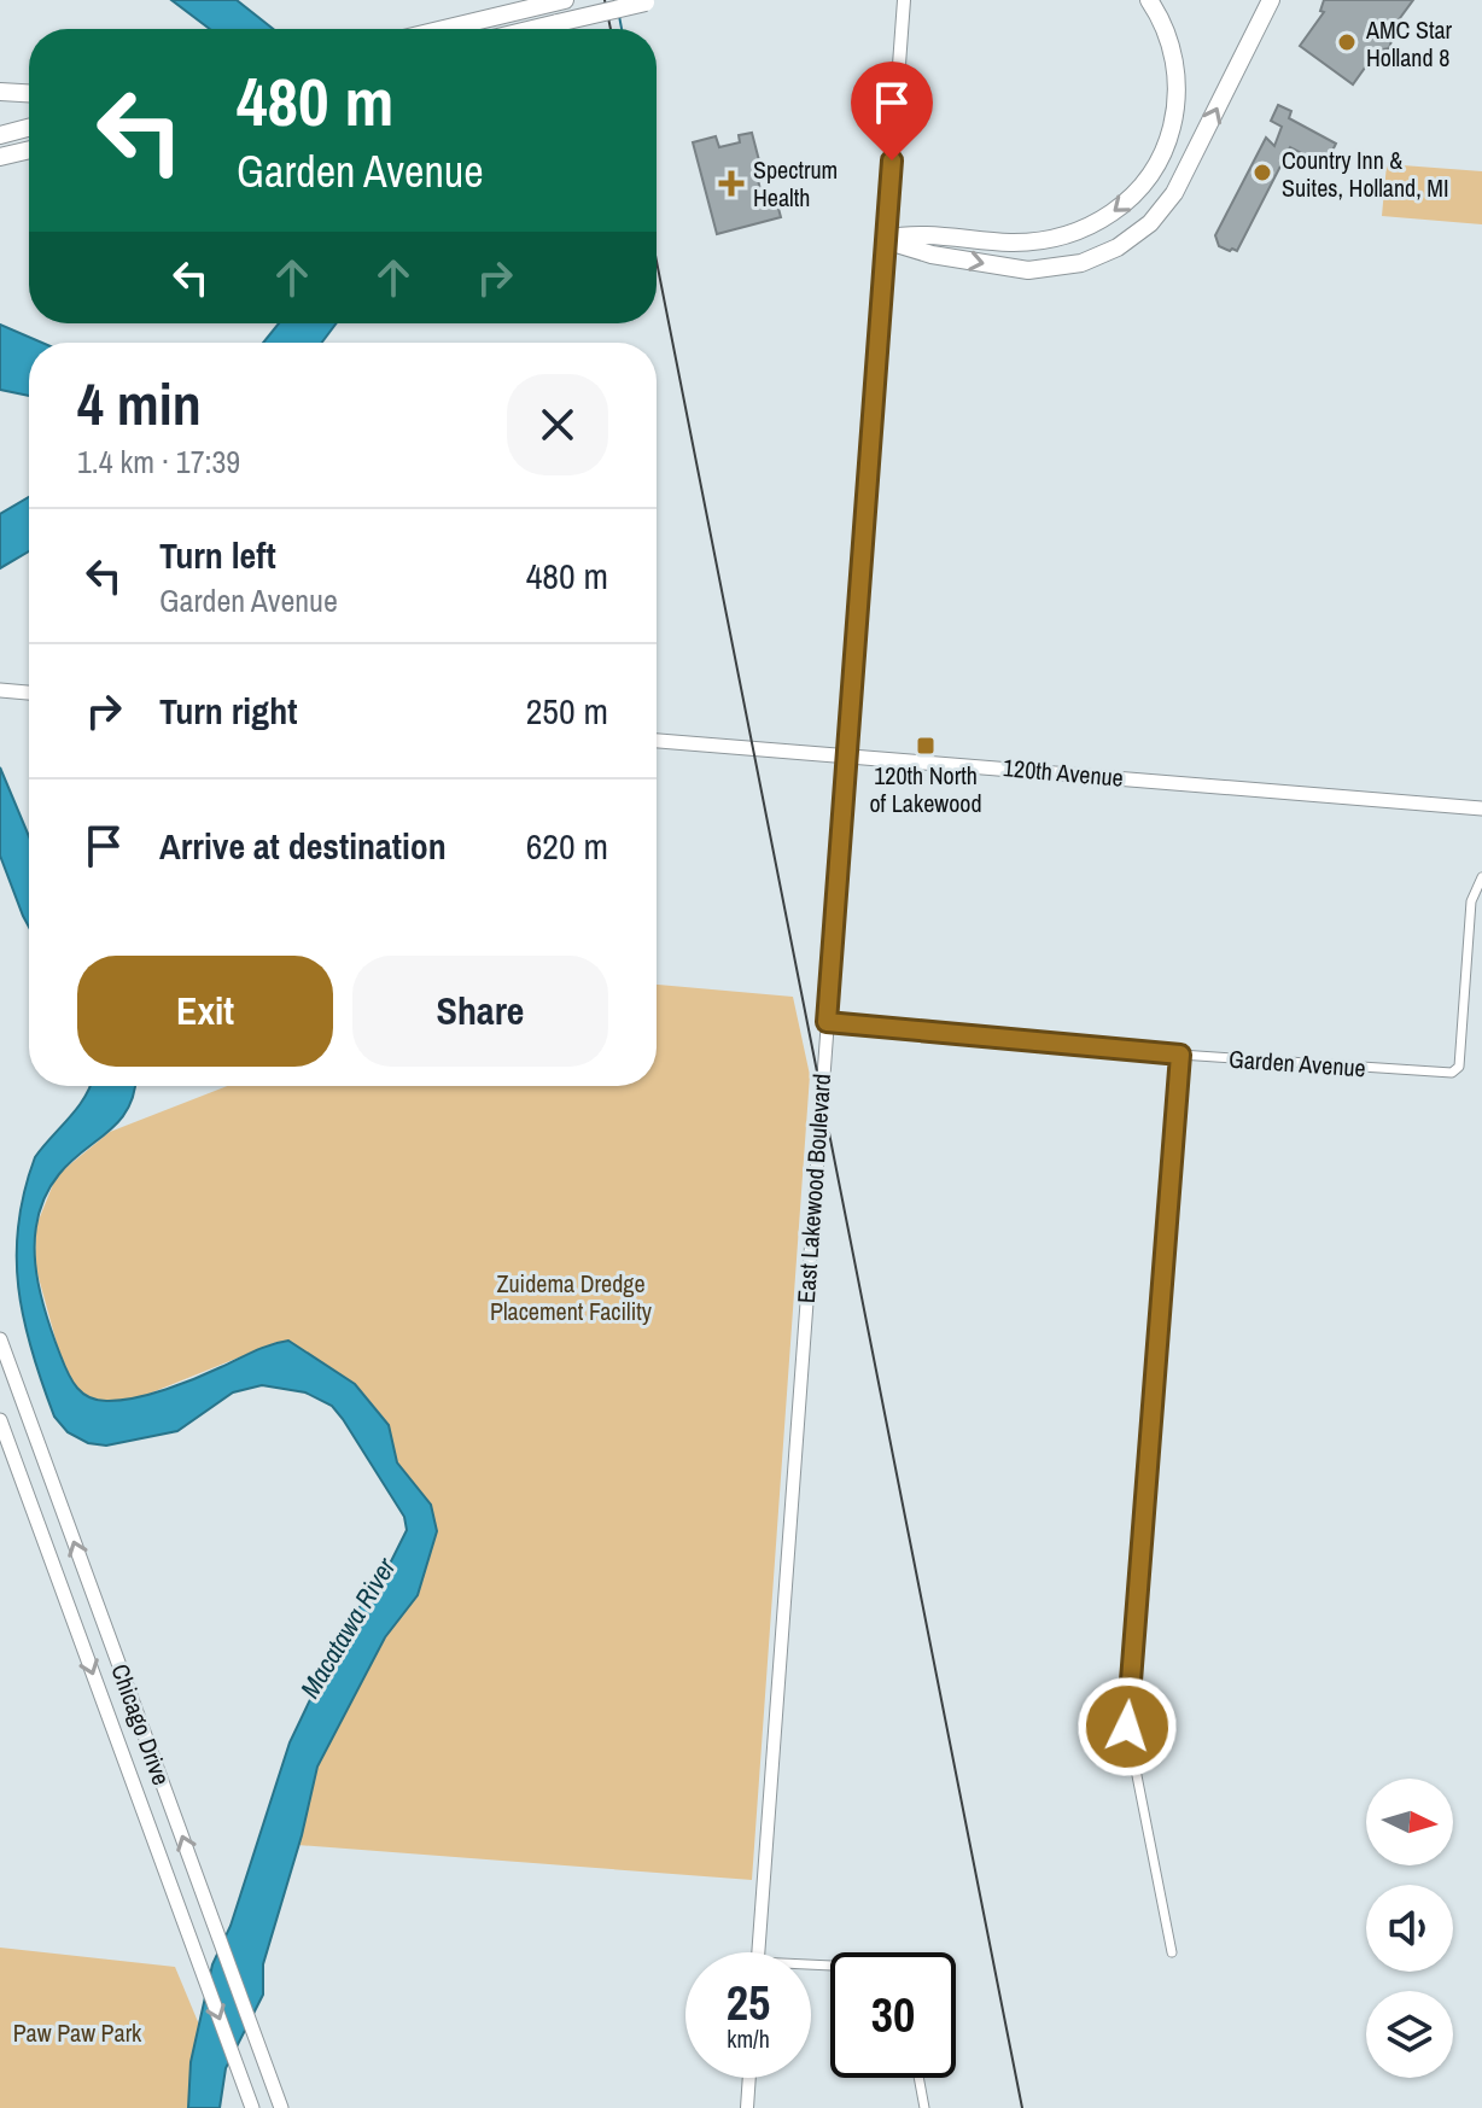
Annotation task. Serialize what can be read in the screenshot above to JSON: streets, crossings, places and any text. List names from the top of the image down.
{
  "streets": {
    "main road": ["120th Avenue", "East Lakewood Boulevard", "Chicago Drive"],
    "street": ["Garden Avenue"]
  },
  "crossings": [
    ["120th Avenue", "East Lakewood Boulevard"],
    ["Garden Avenue", "East Lakewood Boulevard"]
  ],
  "water": ["Macatawa River"],
  "parks": ["Zuidema Dredge Placement Facility", "Paw Paw Park"],
  "places": {
    "other": ["AMC Star Holland 8", "Country Inn & Suites, Holland, MI"],
    "health": ["Spectrum Health"],
    "transit": ["120th North of Lakewood"]
  },
  "north": "right",
  "page": {
    "turn": ["480 m", "Garden Avenue"],
    "heading": ["4 min", "1.4 km · 17:39"],
    "list": [
      {
        "name": "Turn left",
        "note": "Garden Avenue",
        "value": "480 m"
      },
      {
        "name": "Turn right",
        "value": "250 m"
      },
      {
        "name": "Arrive at destination",
        "value": "620 m"
      }
    ],
    "buttons": ["Exit", "Share"],
    "speed": "25 km/h",
    "limit": "30"
  }
}
